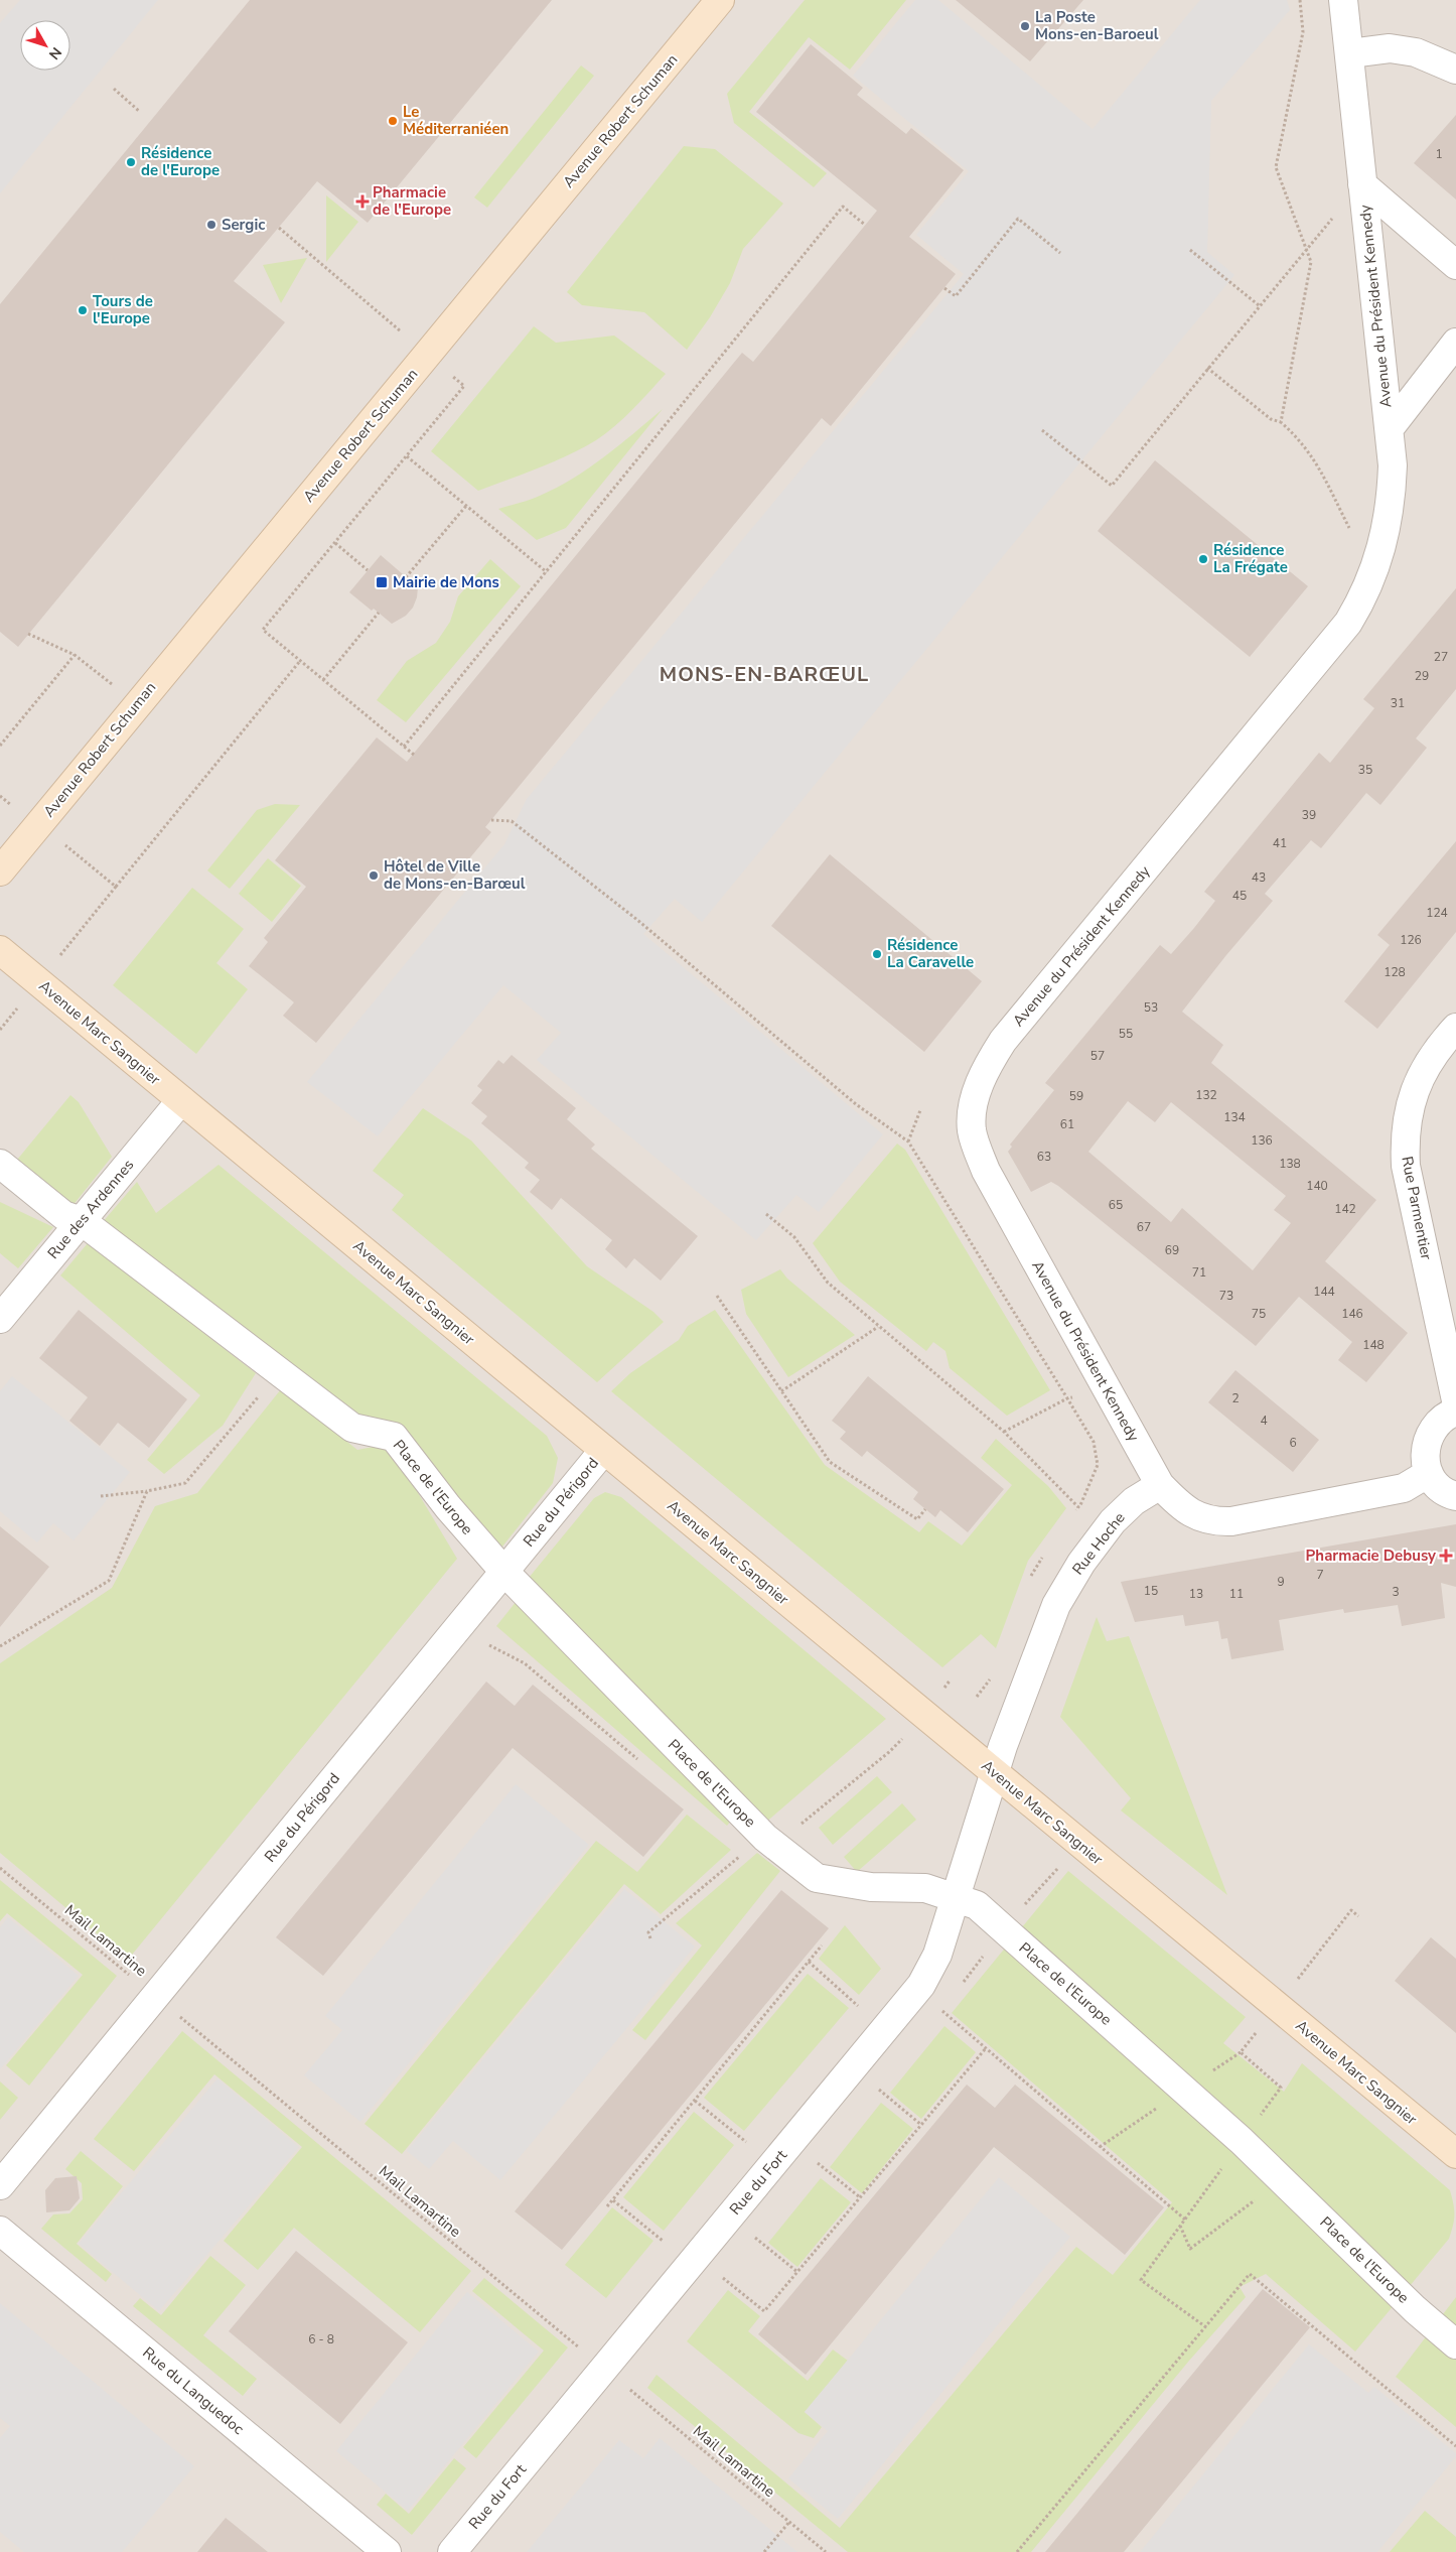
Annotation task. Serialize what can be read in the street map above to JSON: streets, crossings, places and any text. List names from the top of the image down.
{
  "streets": {
    "main road": ["Avenue Robert Schuman", "Avenue Marc Sangnier"],
    "street": [
      "Avenue du Président Kennedy",
      "Rue Parmentier",
      "Rue des Ardennes",
      "Place de l'Europe",
      "Rue du Périgord",
      "Rue Hoche",
      "Rue du Fort",
      "Rue du Languedoc"
    ],
    "path": ["Mail Lamartine"]
  },
  "crossings": [
    ["Avenue du Président Kennedy", "Rue Hoche"],
    ["Avenue Marc Sangnier", "Rue des Ardennes"],
    ["Avenue Marc Sangnier", "Rue du Périgord"],
    ["Avenue Marc Sangnier", "Rue Hoche"],
    ["Avenue Marc Sangnier", "Rue du Fort"],
    ["Rue des Ardennes", "Place de l'Europe"],
    ["Place de l'Europe", "Rue du Périgord"],
    ["Place de l'Europe", "Rue du Fort"],
    ["Rue du Périgord", "Mail Lamartine"],
    ["Rue Hoche", "Rue du Fort"],
    ["Mail Lamartine", "Rue du Fort"]
  ],
  "districts": ["MONS-EN-BARŒUL"],
  "places": {
    "other": [
      "La Poste Mons-en-Baroeul",
      "Le Méditerraniéen",
      "Résidence de l'Europe",
      "Sergic",
      "Tours de l'Europe",
      "Résidence La Frégate",
      "Hôtel de Ville de Mons-en-Barœul",
      "Résidence La Caravelle"
    ],
    "health": ["Pharmacie de l'Europe", "Pharmacie Debusy"],
    "transit": ["Mairie de Mons"]
  },
  "house_numbers": [
    "1",
    "27",
    "29",
    "31",
    "35",
    "39",
    "41",
    "43",
    "45",
    "124",
    "126",
    "128",
    "53",
    "55",
    "57",
    "132",
    "59",
    "134",
    "61",
    "136",
    "63",
    "138",
    "140",
    "65",
    "142",
    "67",
    "69",
    "71",
    "144",
    "73",
    "75",
    "146",
    "148",
    "2",
    "4",
    "6",
    "7",
    "9",
    "15",
    "3",
    "13",
    "11",
    "6 - 8"
  ],
  "north": "bottom right"
}
